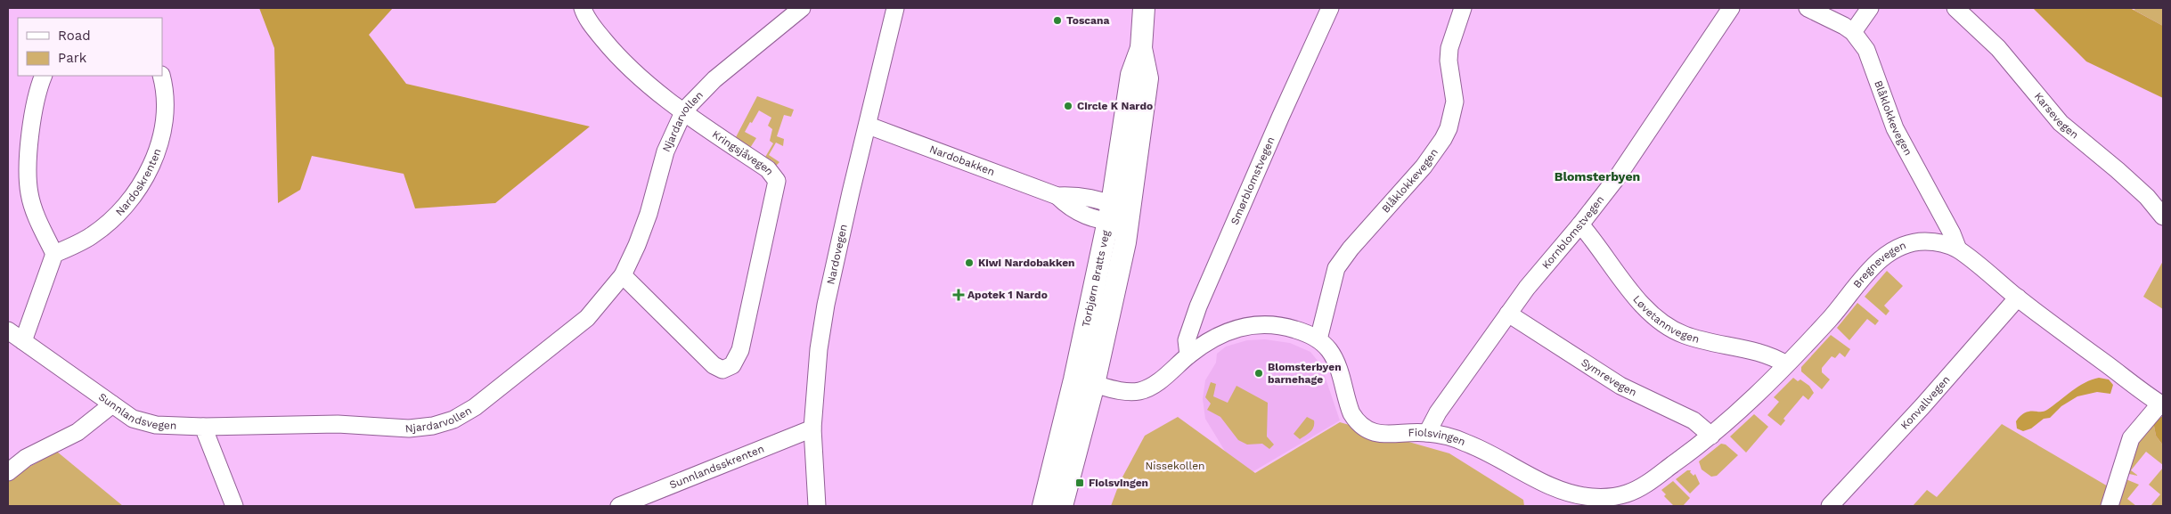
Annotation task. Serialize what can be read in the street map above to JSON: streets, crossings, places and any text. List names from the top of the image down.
{
  "streets": {
    "main road": ["Torbjørn Bratts veg"],
    "street": [
      "Karsevegen",
      "Blåklokkevegen",
      "Njardarvollen",
      "Kringsjåvegen",
      "Nardobakken",
      "Nardoskrenten",
      "Smørblomstvegen",
      "Kornblomstvegen",
      "Nardovegen",
      "Bregnevegen",
      "Løvetannvegen",
      "Symrevegen",
      "Konvallvegen",
      "Sunnlandsvegen",
      "Fiolsvingen",
      "Sunnlandsskrenten"
    ]
  },
  "crossings": [
    ["Blåklokkevegen", "Bregnevegen"],
    ["Blåklokkevegen", "Fiolsvingen"],
    ["Njardarvollen", "Kringsjåvegen"],
    ["Njardarvollen", "Sunnlandsvegen"],
    ["Nardobakken", "Nardovegen"],
    ["Nardobakken", "Torbjørn Bratts veg"],
    ["Smørblomstvegen", "Fiolsvingen"],
    ["Kornblomstvegen", "Løvetannvegen"],
    ["Kornblomstvegen", "Symrevegen"],
    ["Kornblomstvegen", "Fiolsvingen"],
    ["Nardovegen", "Sunnlandsskrenten"],
    ["Bregnevegen", "Løvetannvegen"],
    ["Bregnevegen", "Symrevegen"],
    ["Bregnevegen", "Konvallvegen"],
    ["Bregnevegen", "Fiolsvingen"],
    ["Torbjørn Bratts veg", "Fiolsvingen"]
  ],
  "districts": ["Blomsterbyen"],
  "parks": ["Nissekollen"],
  "places": {
    "other": [
      "Toscana",
      "Circle K Nardo",
      "Kiwi Nardobakken",
      "Blomsterbyen barnehage"
    ],
    "health": ["Apotek 1 Nardo"],
    "transit": ["Fiolsvingen"]
  },
  "legend": ["Road", "Park"]
}
